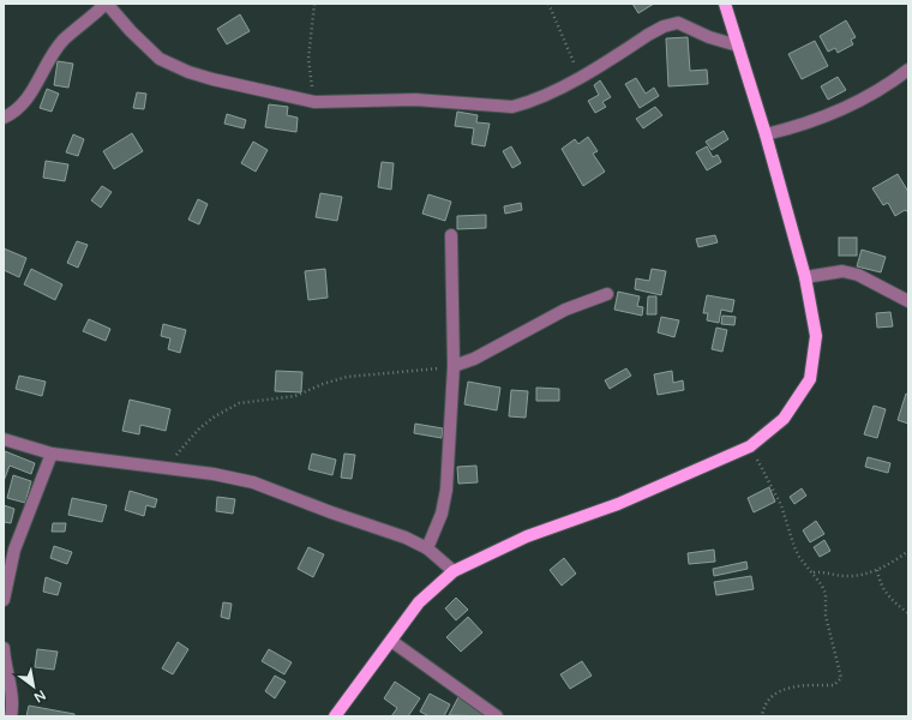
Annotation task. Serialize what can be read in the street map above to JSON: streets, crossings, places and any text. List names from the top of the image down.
{
  "north": "bottom right"
}
